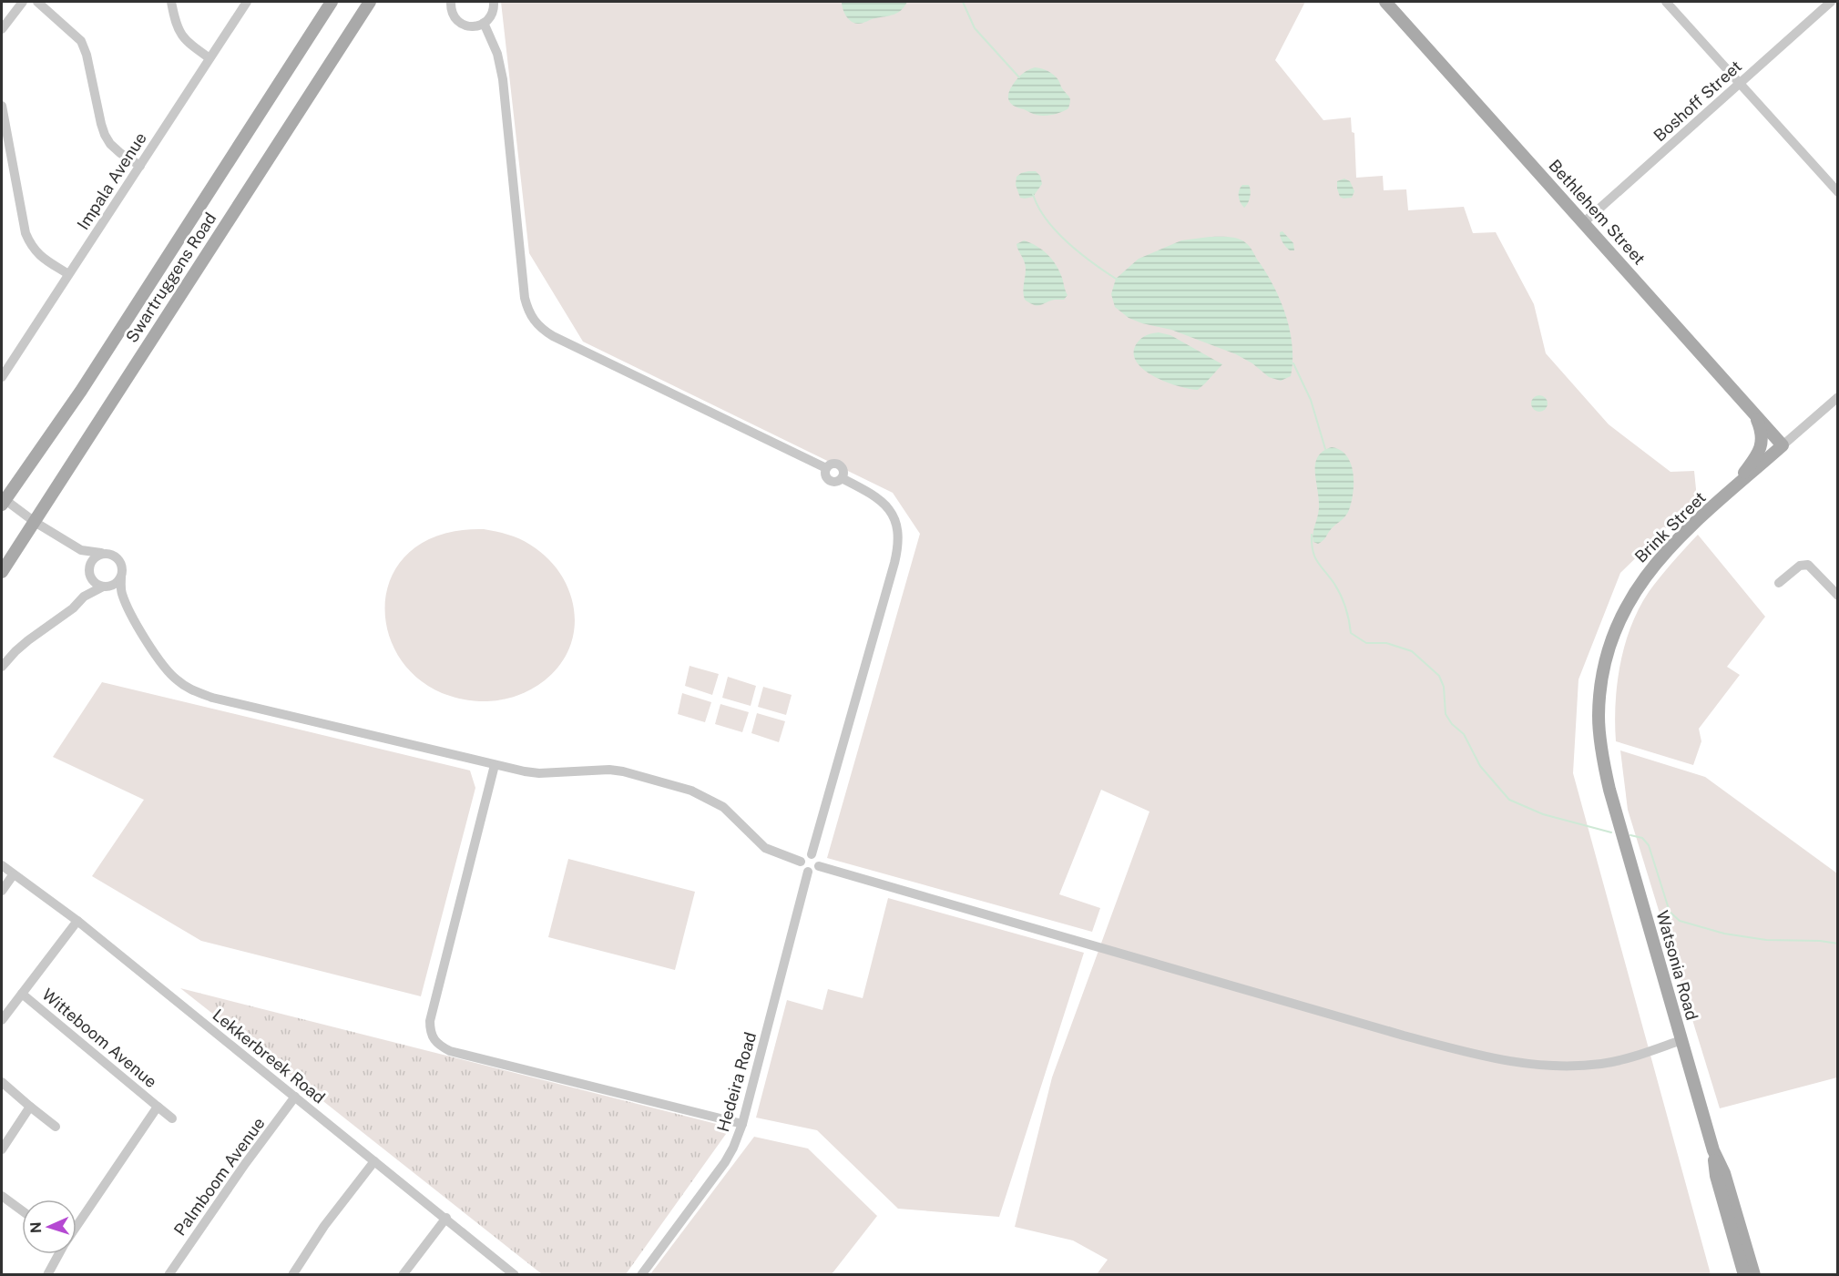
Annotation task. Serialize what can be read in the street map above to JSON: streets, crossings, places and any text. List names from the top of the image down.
{
  "streets": {
    "main road": [
      "Bethlehem Street",
      "Swartruggens Road",
      "Brink Street",
      "Watsonia Road"
    ],
    "street": [
      "Boshoff Street",
      "Impala Avenue",
      "Witteboom Avenue",
      "Lekkerbreek Road",
      "Hedeira Road",
      "Palmboom Avenue"
    ]
  },
  "crossings": [
    ["Boshoff Street", "Bethlehem Street"],
    ["Bethlehem Street", "Brink Street"],
    ["Brink Street", "Watsonia Road"],
    ["Lekkerbreek Road", "Palmboom Avenue"]
  ],
  "north": "left"
}
